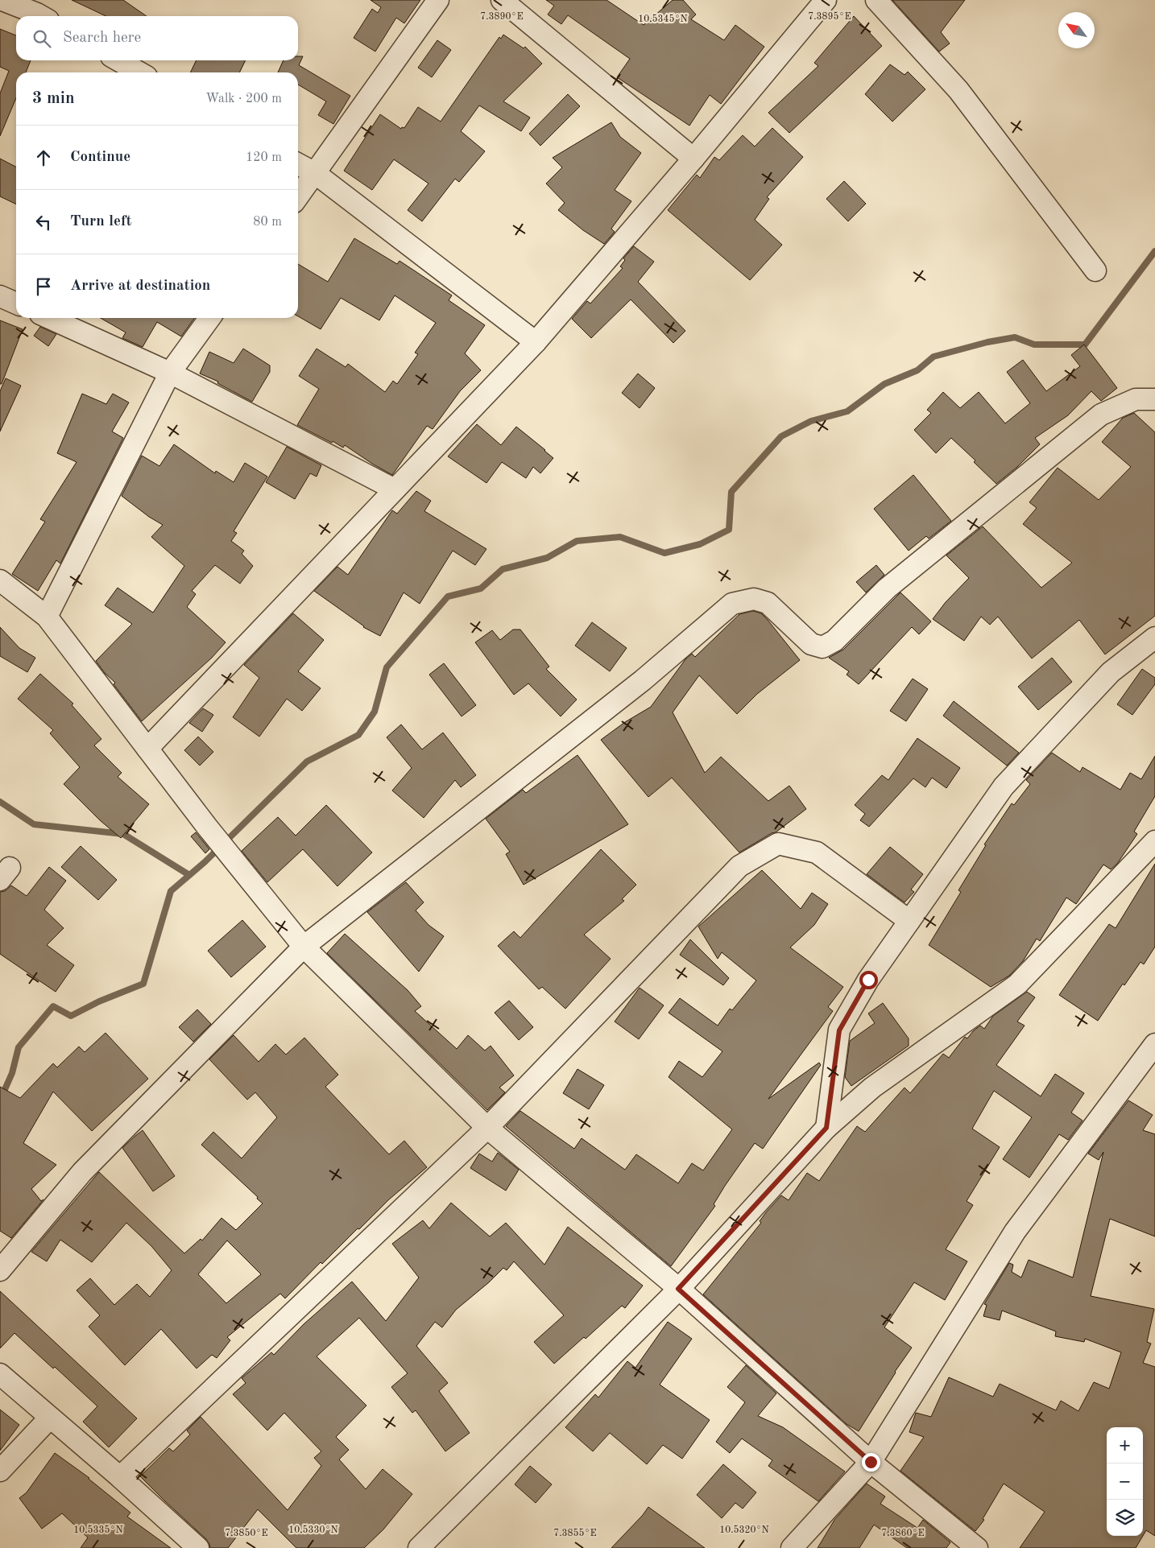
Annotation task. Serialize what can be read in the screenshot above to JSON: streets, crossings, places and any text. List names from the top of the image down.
{
  "north": "top left",
  "page": {
    "search": "Search here",
    "heading": ["3 min", "Walk · 200 m"],
    "list": [
      ["Continue", "120 m"],
      ["Turn left", "80 m"],
      "Arrive at destination"
    ],
    "map_buttons": ["+", "−"]
  },
  "coordinates": [
    "7.3890°E",
    "7.3895°E",
    "10.5345°N",
    "10.5335°N",
    "10.5330°N",
    "10.5320°N",
    "7.3850°E",
    "7.3855°E",
    "7.3860°E"
  ]
}
